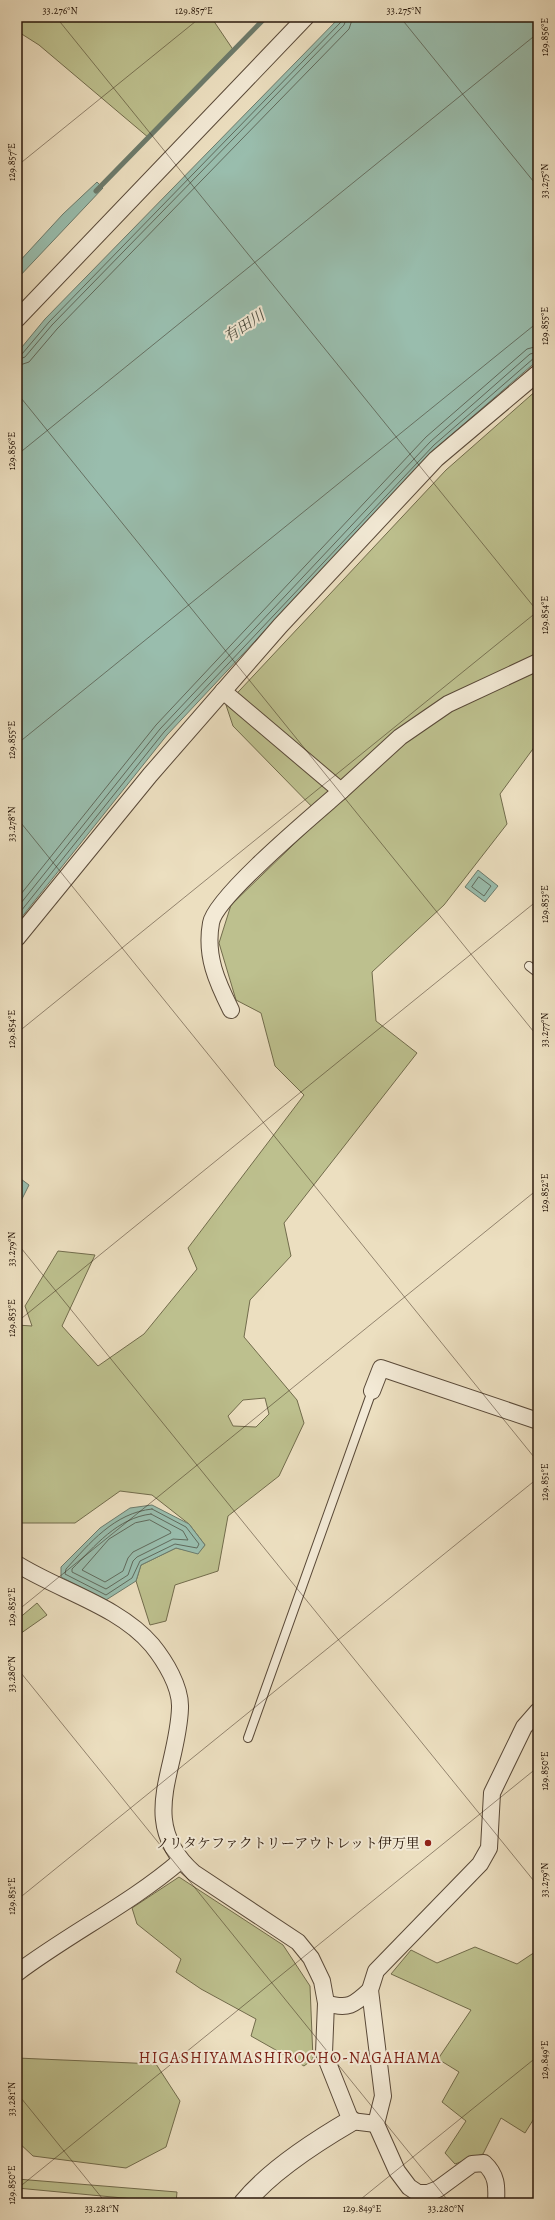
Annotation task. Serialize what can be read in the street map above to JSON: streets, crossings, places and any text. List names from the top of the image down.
{
  "districts": ["HIGASHIYAMASHIROCHO-NAGAHAMA"],
  "water": ["有田川"],
  "places": ["ノリタケファクトリーアウトレット伊万里"],
  "coordinates": [
    "33.276°N",
    "129.857°E",
    "33.275°N",
    "129.856°E",
    "129.855°E",
    "129.854°E",
    "33.278°N",
    "129.853°E",
    "33.277°N",
    "129.852°E",
    "33.279°N",
    "129.851°E",
    "33.280°N",
    "129.850°E",
    "129.849°E",
    "33.281°N"
  ]
}
